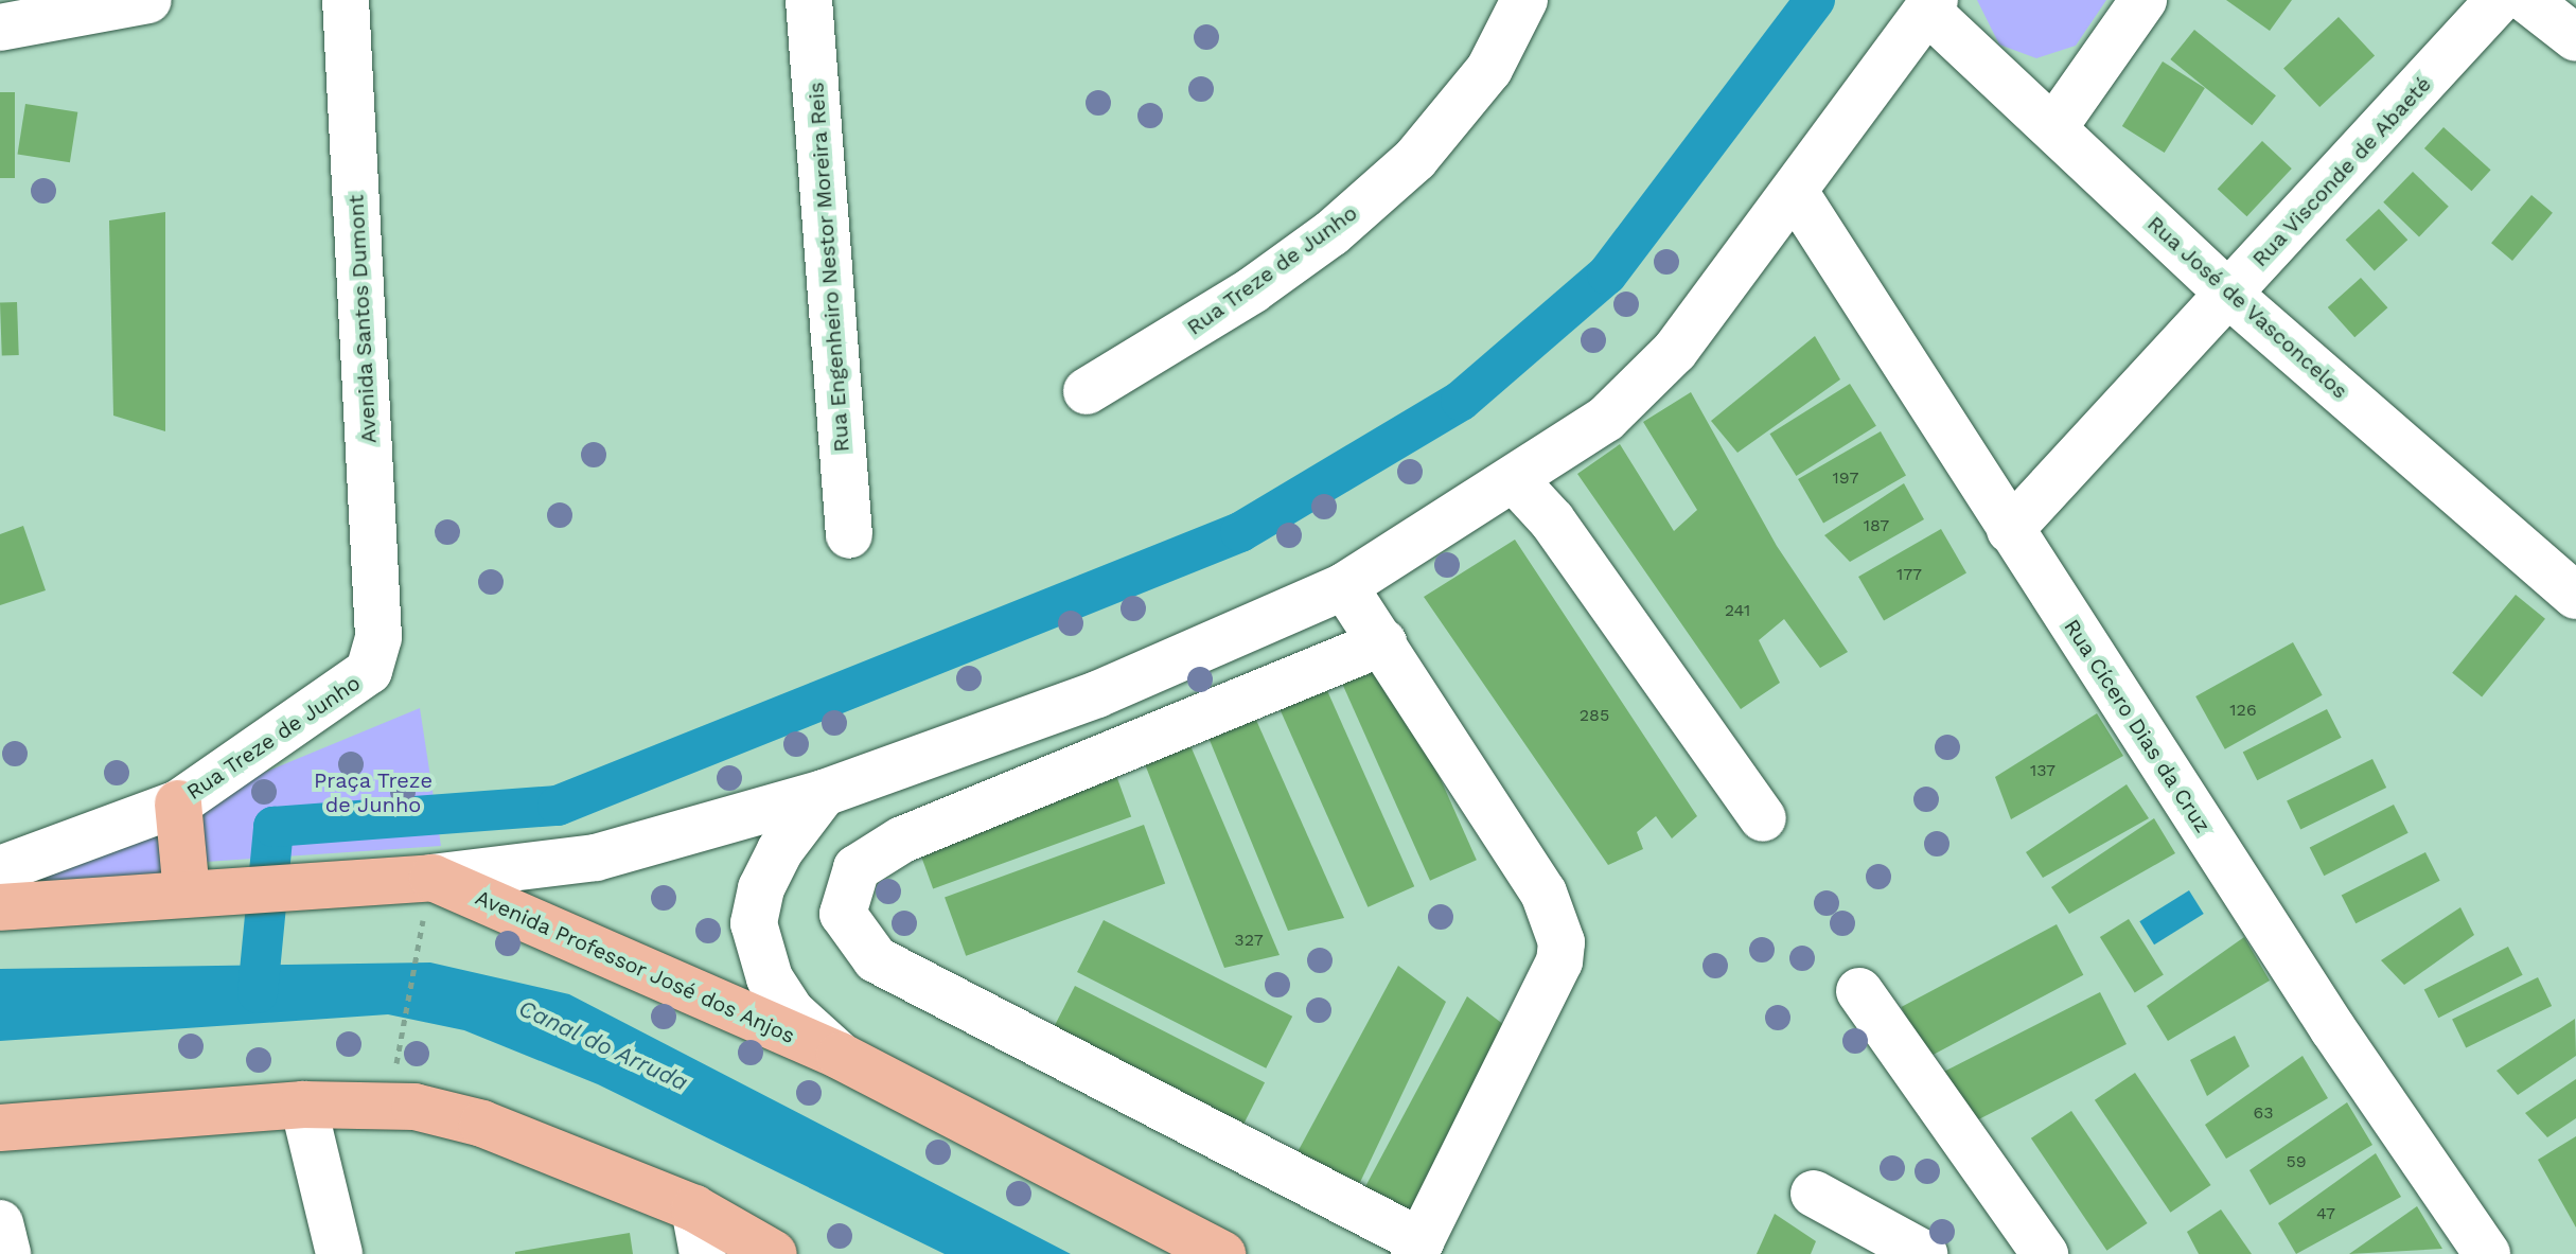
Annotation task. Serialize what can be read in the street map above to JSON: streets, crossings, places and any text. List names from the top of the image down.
{
  "streets": {
    "main road": ["Avenida Professor José dos Anjos"],
    "street": [
      "Rua Visconde de Abaeté",
      "Rua Engenheiro Nestor Moreira Reis",
      "Rua Treze de Junho",
      "Rua José de Vasconcelos",
      "Avenida Santos Dumont",
      "Rua Cícero Dias da Cruz"
    ]
  },
  "crossings": [
    ["Rua Visconde de Abaeté", "Rua José de Vasconcelos"],
    ["Rua Visconde de Abaeté", "Rua Cícero Dias da Cruz"],
    ["Rua Treze de Junho", "Avenida Santos Dumont"]
  ],
  "water": ["Canal do Arruda"],
  "parks": ["Praça Treze de Junho"],
  "house_numbers": [
    "197",
    "187",
    "177",
    "241",
    "126",
    "285",
    "137",
    "327",
    "63",
    "59",
    "47"
  ]
}
